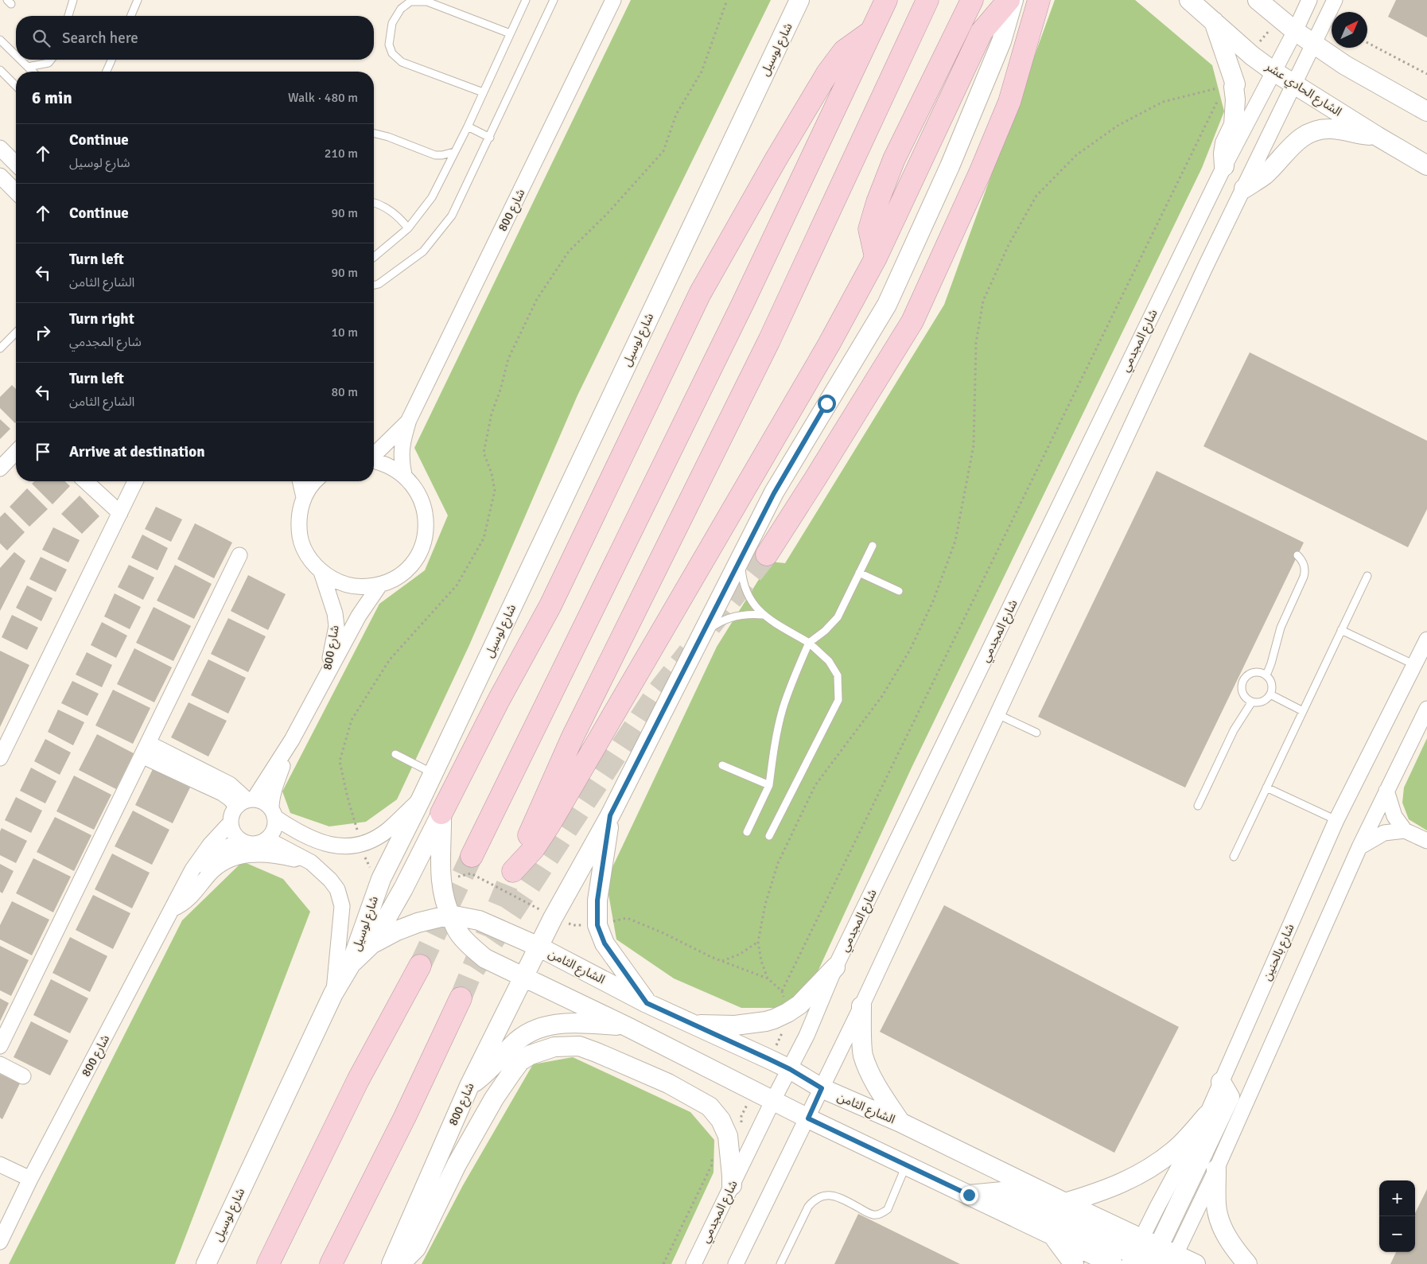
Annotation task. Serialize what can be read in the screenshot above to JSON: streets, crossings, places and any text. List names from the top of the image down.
{
  "streets": {
    "street": [
      "شارع لوسيل",
      "الشارع الحادي عشر",
      "شارع 800",
      "شارع المجدمي",
      "شارع بالحنين",
      "الشارع الثامن"
    ]
  },
  "crossings": [
    ["شارع لوسيل", "الشارع الثامن"],
    ["الشارع الحادي عشر", "شارع المجدمي"],
    ["شارع 800", "الشارع الثامن"],
    ["شارع المجدمي", "الشارع الثامن"],
    ["شارع بالحنين", "الشارع الثامن"]
  ],
  "north": "top right",
  "page": {
    "search": "Search here",
    "heading": ["6 min", "Walk · 480 m"],
    "list": [
      ["Continue", "شارع لوسيل", "210 m"],
      ["Continue", "90 m"],
      ["Turn left", "الشارع الثامن", "90 m"],
      ["Turn right", "شارع المجدمي", "10 m"],
      ["Turn left", "الشارع الثامن", "80 m"],
      "Arrive at destination"
    ],
    "map_buttons": ["+", "−"]
  }
}
